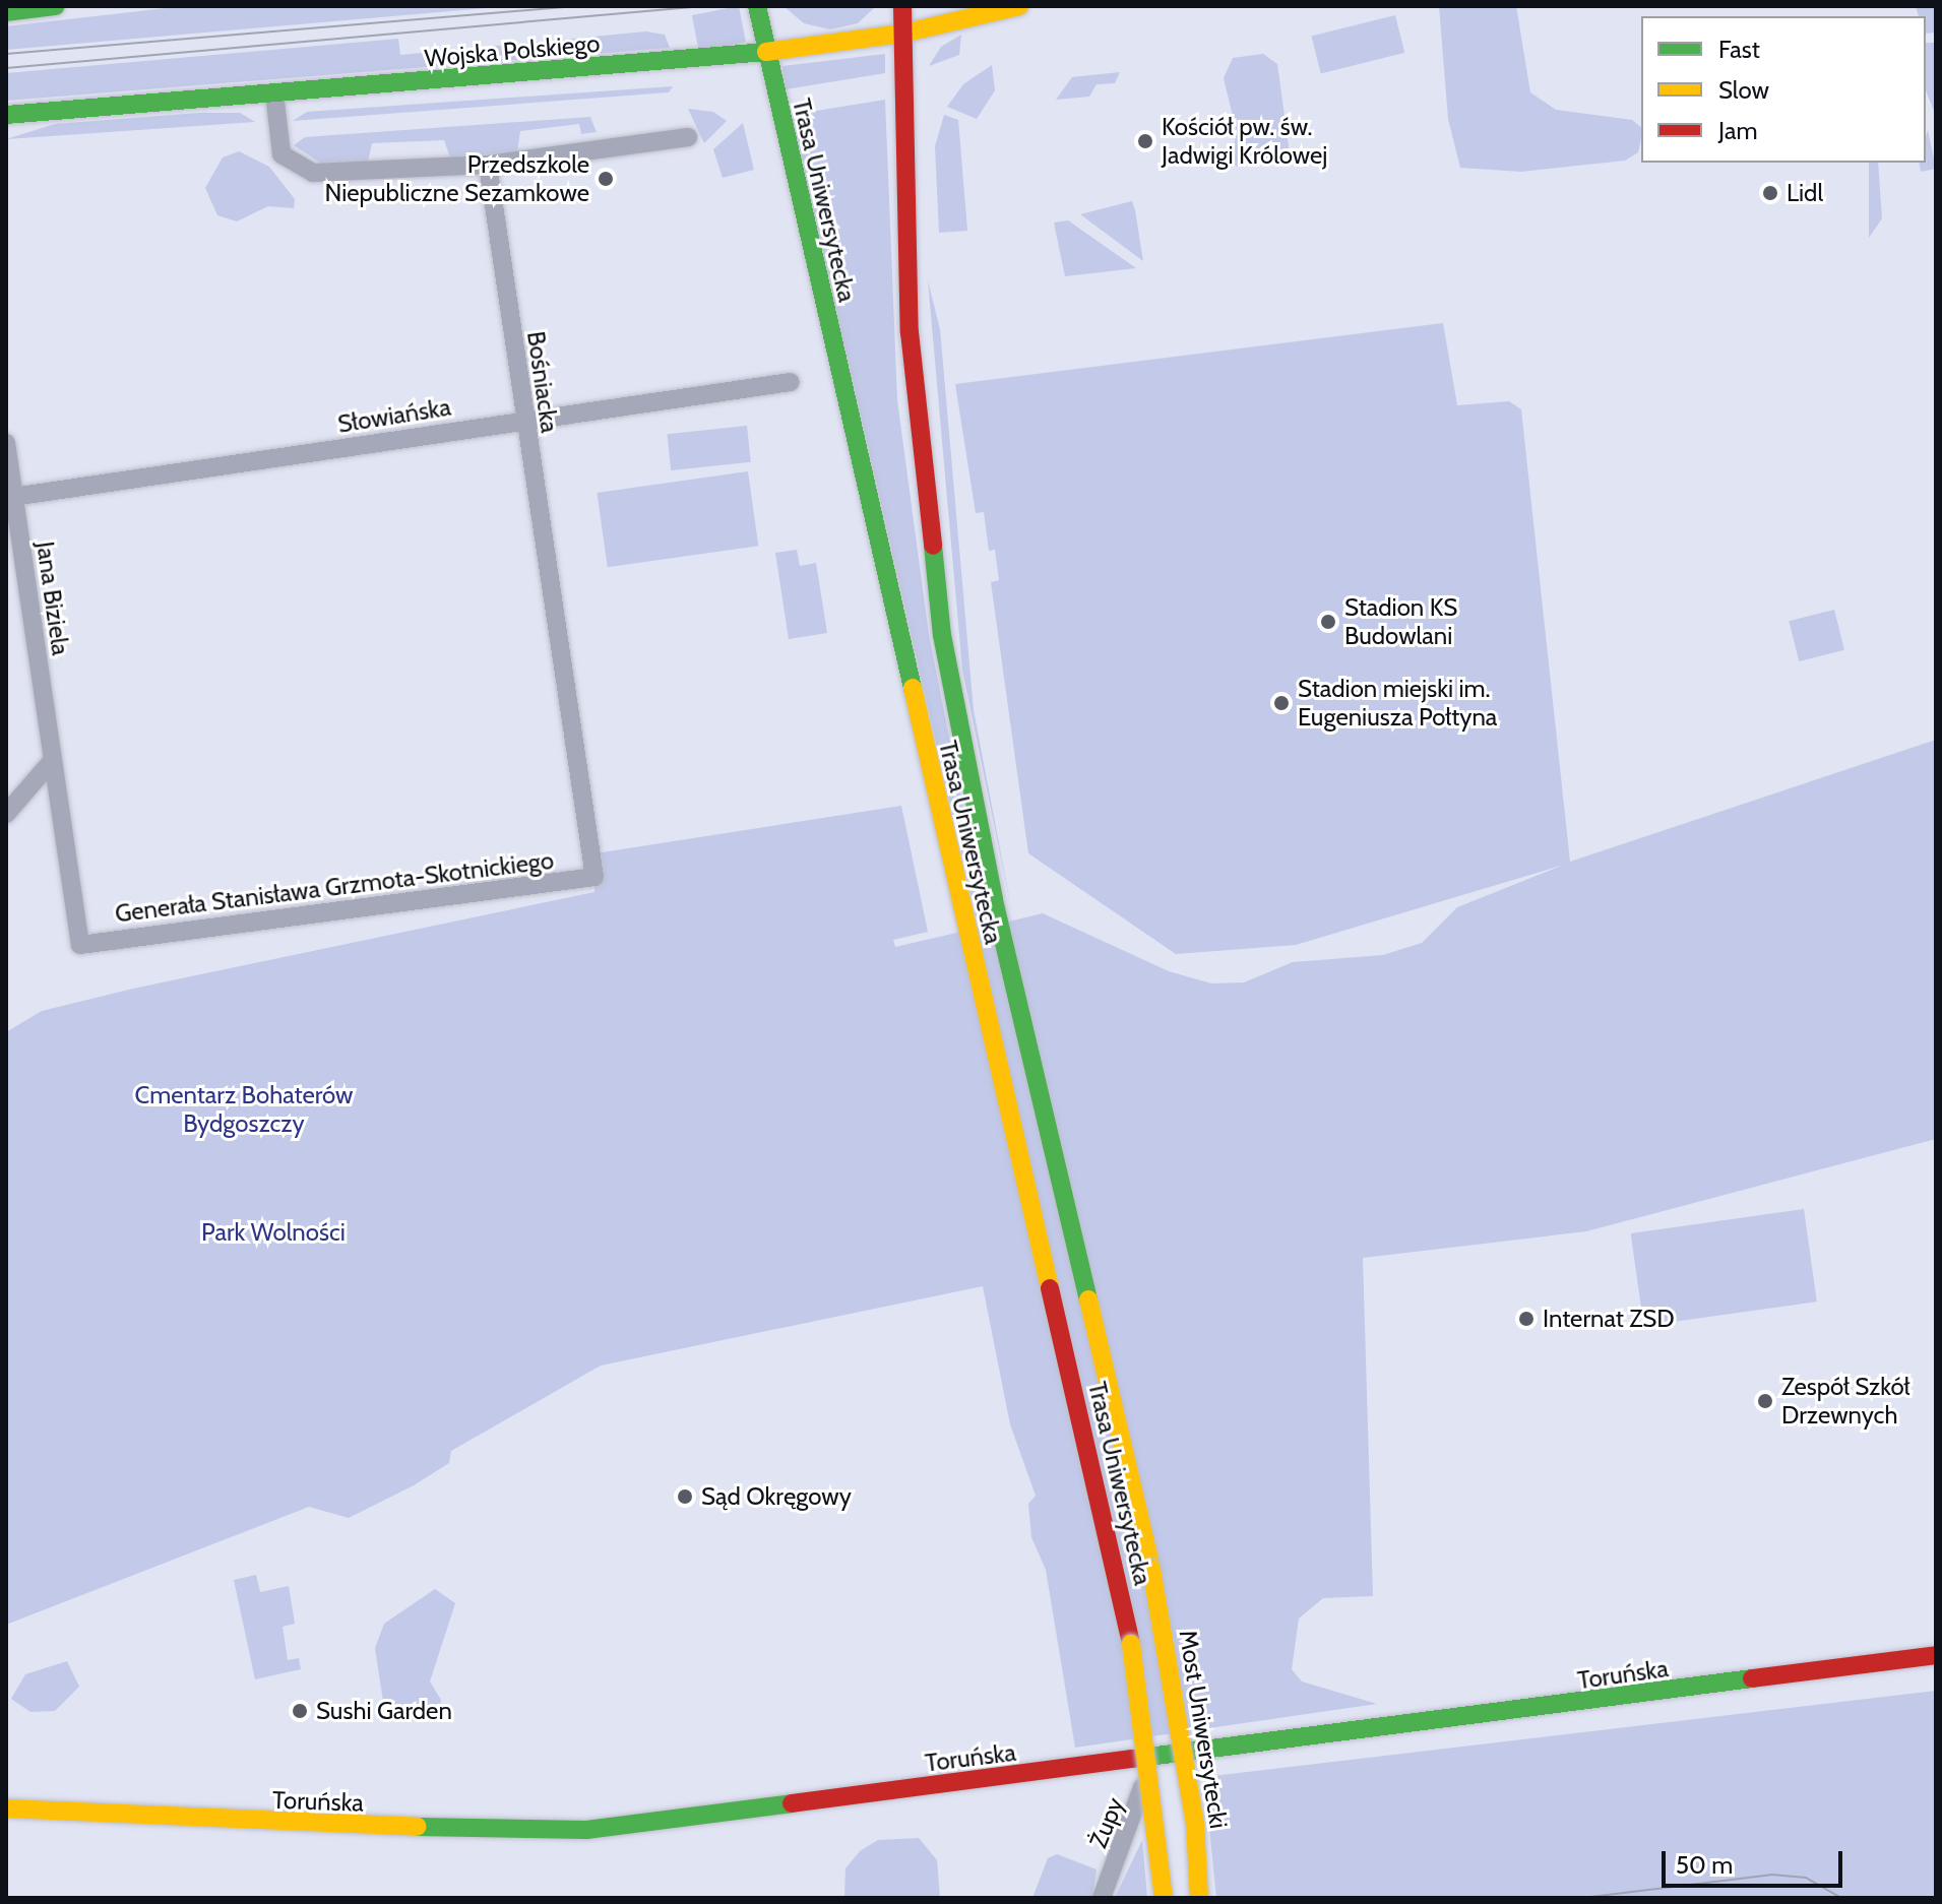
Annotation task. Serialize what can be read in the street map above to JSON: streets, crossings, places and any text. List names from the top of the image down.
{
  "streets": {
    "main road": [
      "Wojska Polskiego",
      "Trasa Uniwersytecka",
      "Toruńska",
      "Most Uniwersytecki"
    ],
    "street": [
      "Bośniacka",
      "Słowiańska",
      "Jana Biziela",
      "Generała Stanisława Grzmota-Skotnickiego",
      "Żupy"
    ]
  },
  "crossings": [
    ["Wojska Polskiego", "Trasa Uniwersytecka"],
    ["Trasa Uniwersytecka", "Most Uniwersytecki"],
    ["Bośniacka", "Słowiańska"],
    ["Bośniacka", "Generała Stanisława Grzmota-Skotnickiego"],
    ["Słowiańska", "Jana Biziela"],
    ["Jana Biziela", "Generała Stanisława Grzmota-Skotnickiego"],
    ["Toruńska", "Żupy"]
  ],
  "parks": ["Cmentarz Bohaterów Bydgoszczy", "Park Wolności"],
  "places": [
    "Kościół pw. św. Jadwigi Królowej",
    "Przedszkole Niepubliczne Sezamkowe",
    "Lidl",
    "Stadion KS Budowlani",
    "Stadion miejski im. Eugeniusza Połtyna",
    "Internat ZSD",
    "Zespół Szkół Drzewnych",
    "Sąd Okręgowy",
    "Sushi Garden"
  ],
  "legend": ["Fast", "Slow", "Jam"],
  "scale_bar": "50 m"
}
